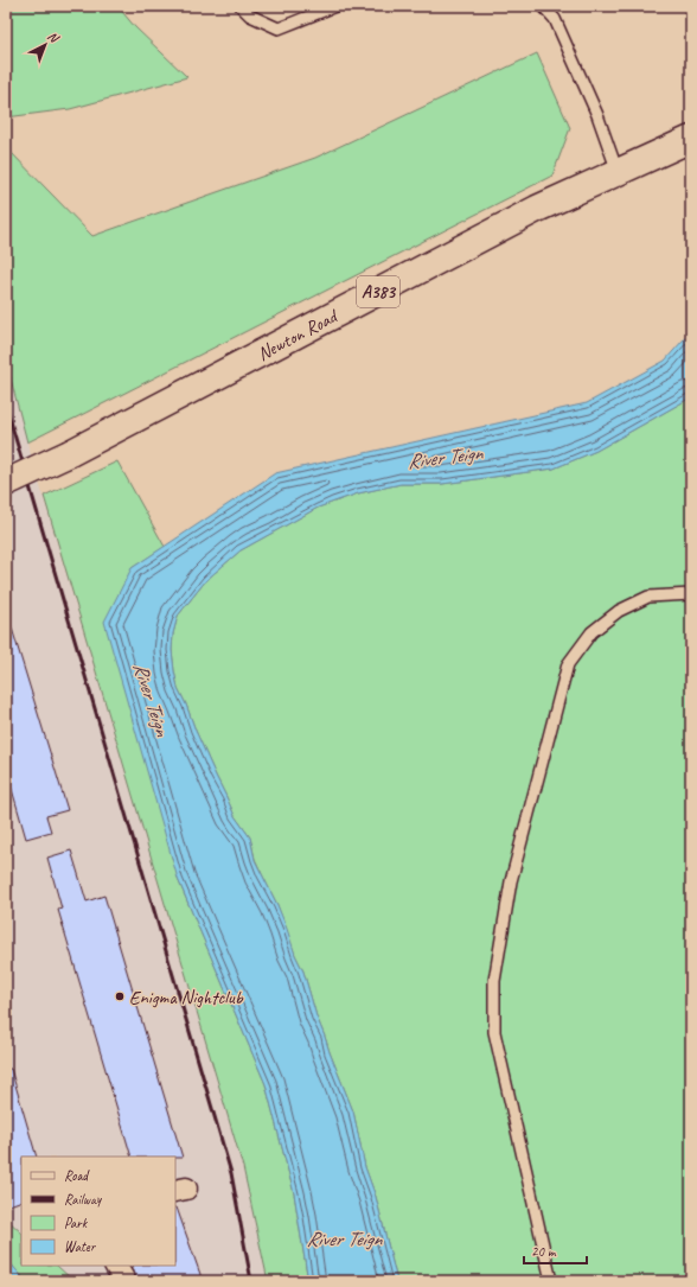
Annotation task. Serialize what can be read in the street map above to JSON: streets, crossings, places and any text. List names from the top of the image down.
{
  "streets": {
    "main road": ["A383", "Newton Road"]
  },
  "water": ["River Teign"],
  "places": ["Enigma Nightclub"],
  "legend": [
    "Road",
    "Railway",
    "Park",
    "Water"
  ],
  "scale_bar": "20 m",
  "north": "top right"
}
